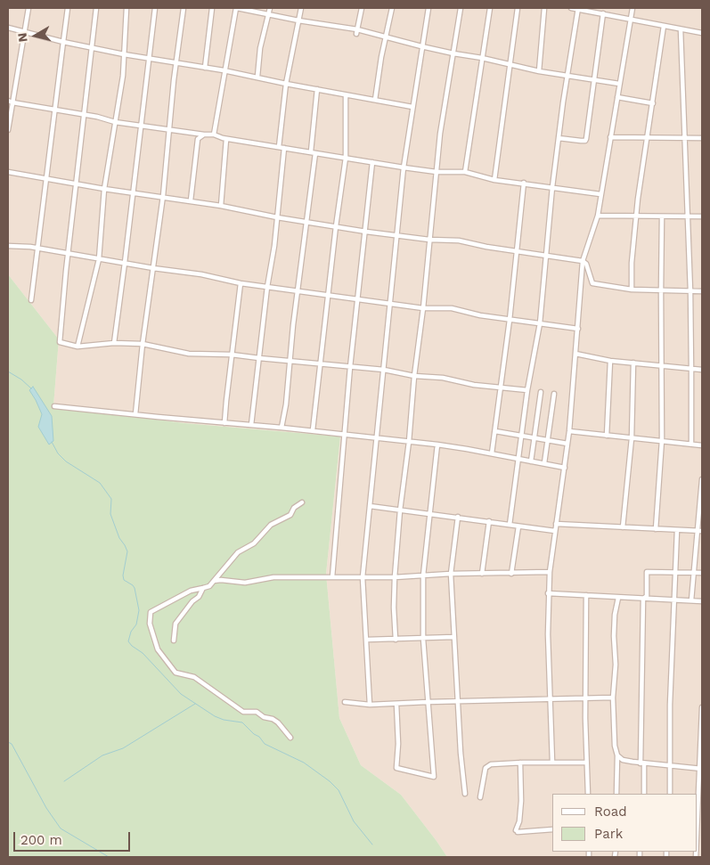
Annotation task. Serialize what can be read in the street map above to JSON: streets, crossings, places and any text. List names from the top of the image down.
{
  "legend": ["Road", "Park"],
  "scale_bar": "200 m",
  "north": "left"
}
